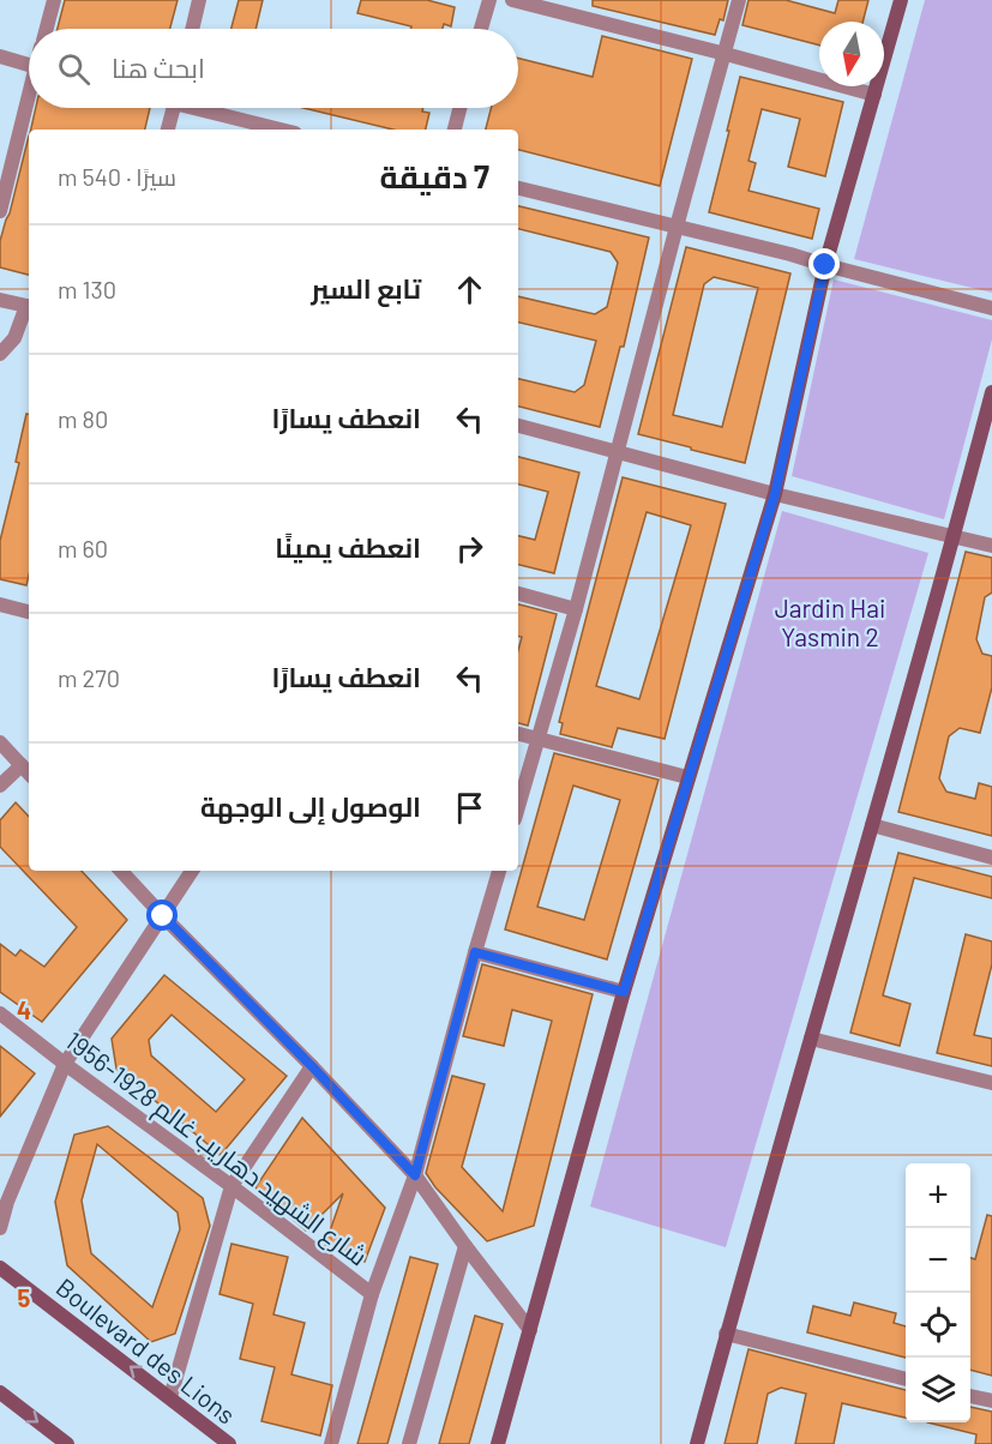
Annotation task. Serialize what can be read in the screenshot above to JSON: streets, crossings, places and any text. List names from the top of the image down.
{
  "streets": {
    "street": ["شارع الشهيد دهاريب غالم 1928-1956", "Boulevard des Lions"]
  },
  "parks": ["Jardin Hai Yasmin 2"],
  "north": "bottom",
  "page": {
    "search": "ابحث هنا",
    "heading": ["7 دقيقة", "سيرًا · 540 m"],
    "list": [
      ["تابع السير", "130 m"],
      ["انعطف يسارًا", "80 m"],
      ["انعطف يمينًا", "60 m"],
      ["انعطف يسارًا", "270 m"],
      "الوصول إلى الوجهة"
    ],
    "map_buttons": ["+", "−"]
  },
  "grid": {
    "rows": ["4", "5"]
  }
}
